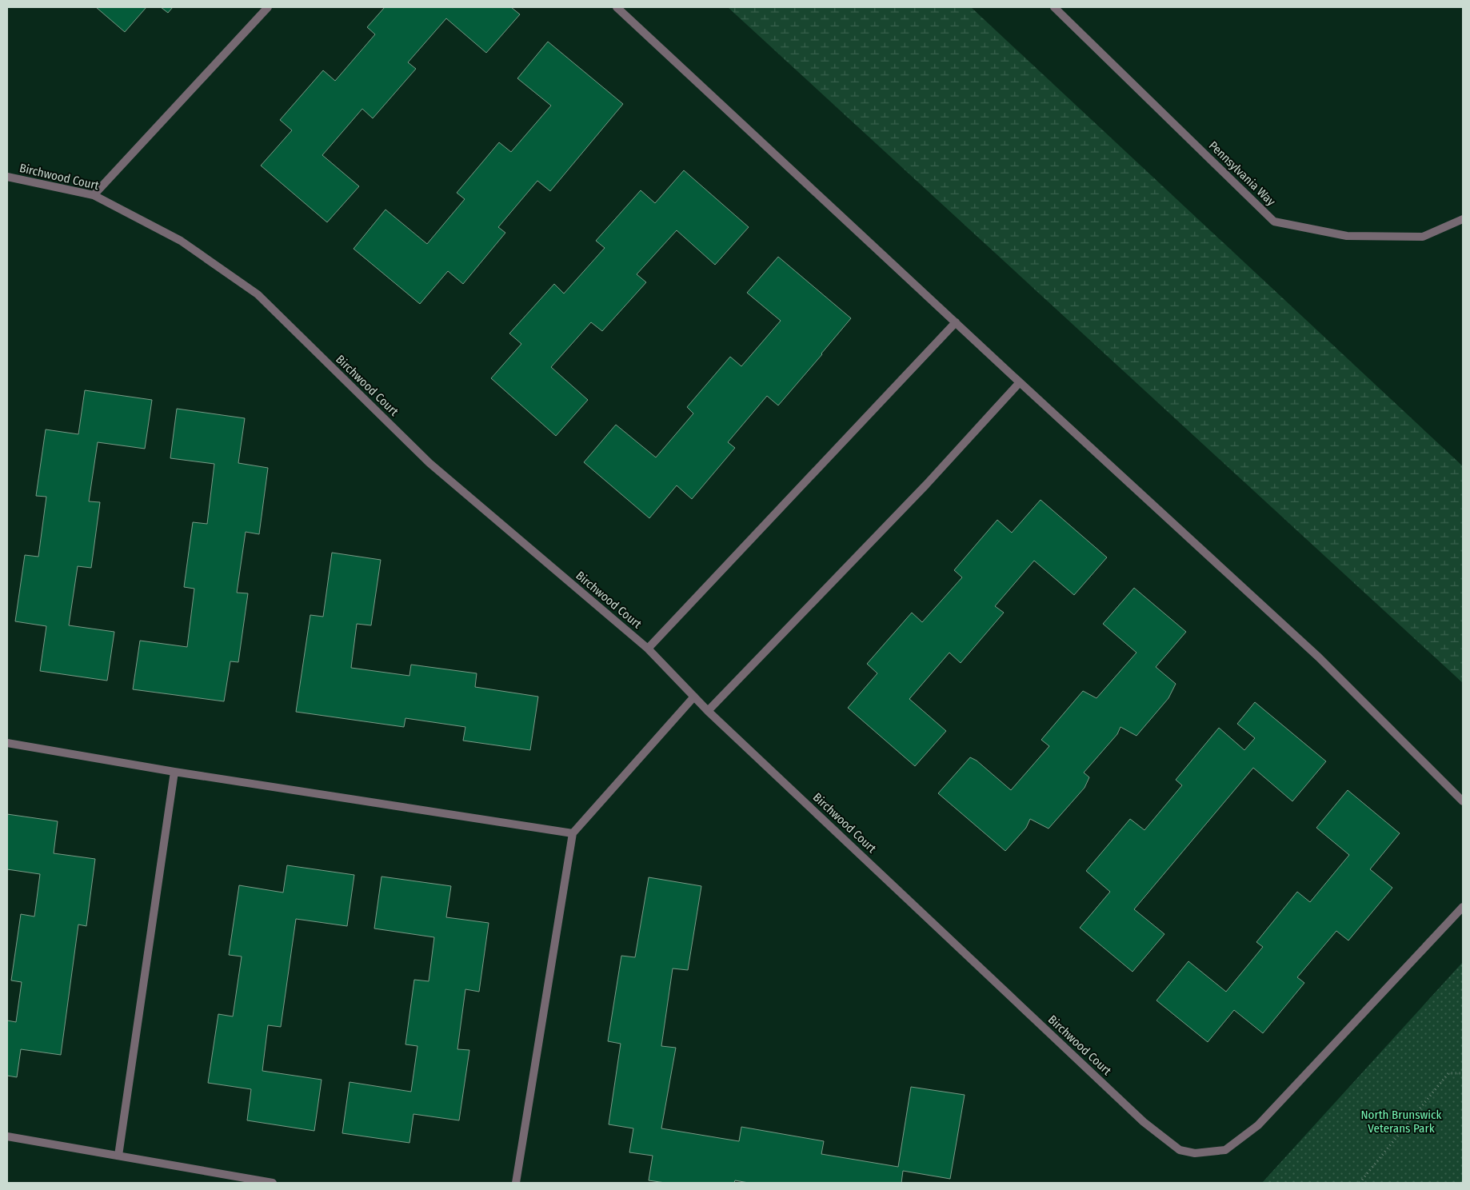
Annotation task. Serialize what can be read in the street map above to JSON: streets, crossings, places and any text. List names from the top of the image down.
{
  "streets": {
    "street": ["Pennsylvania Way", "Birchwood Court"]
  },
  "parks": ["North Brunswick Veterans Park"]
}
